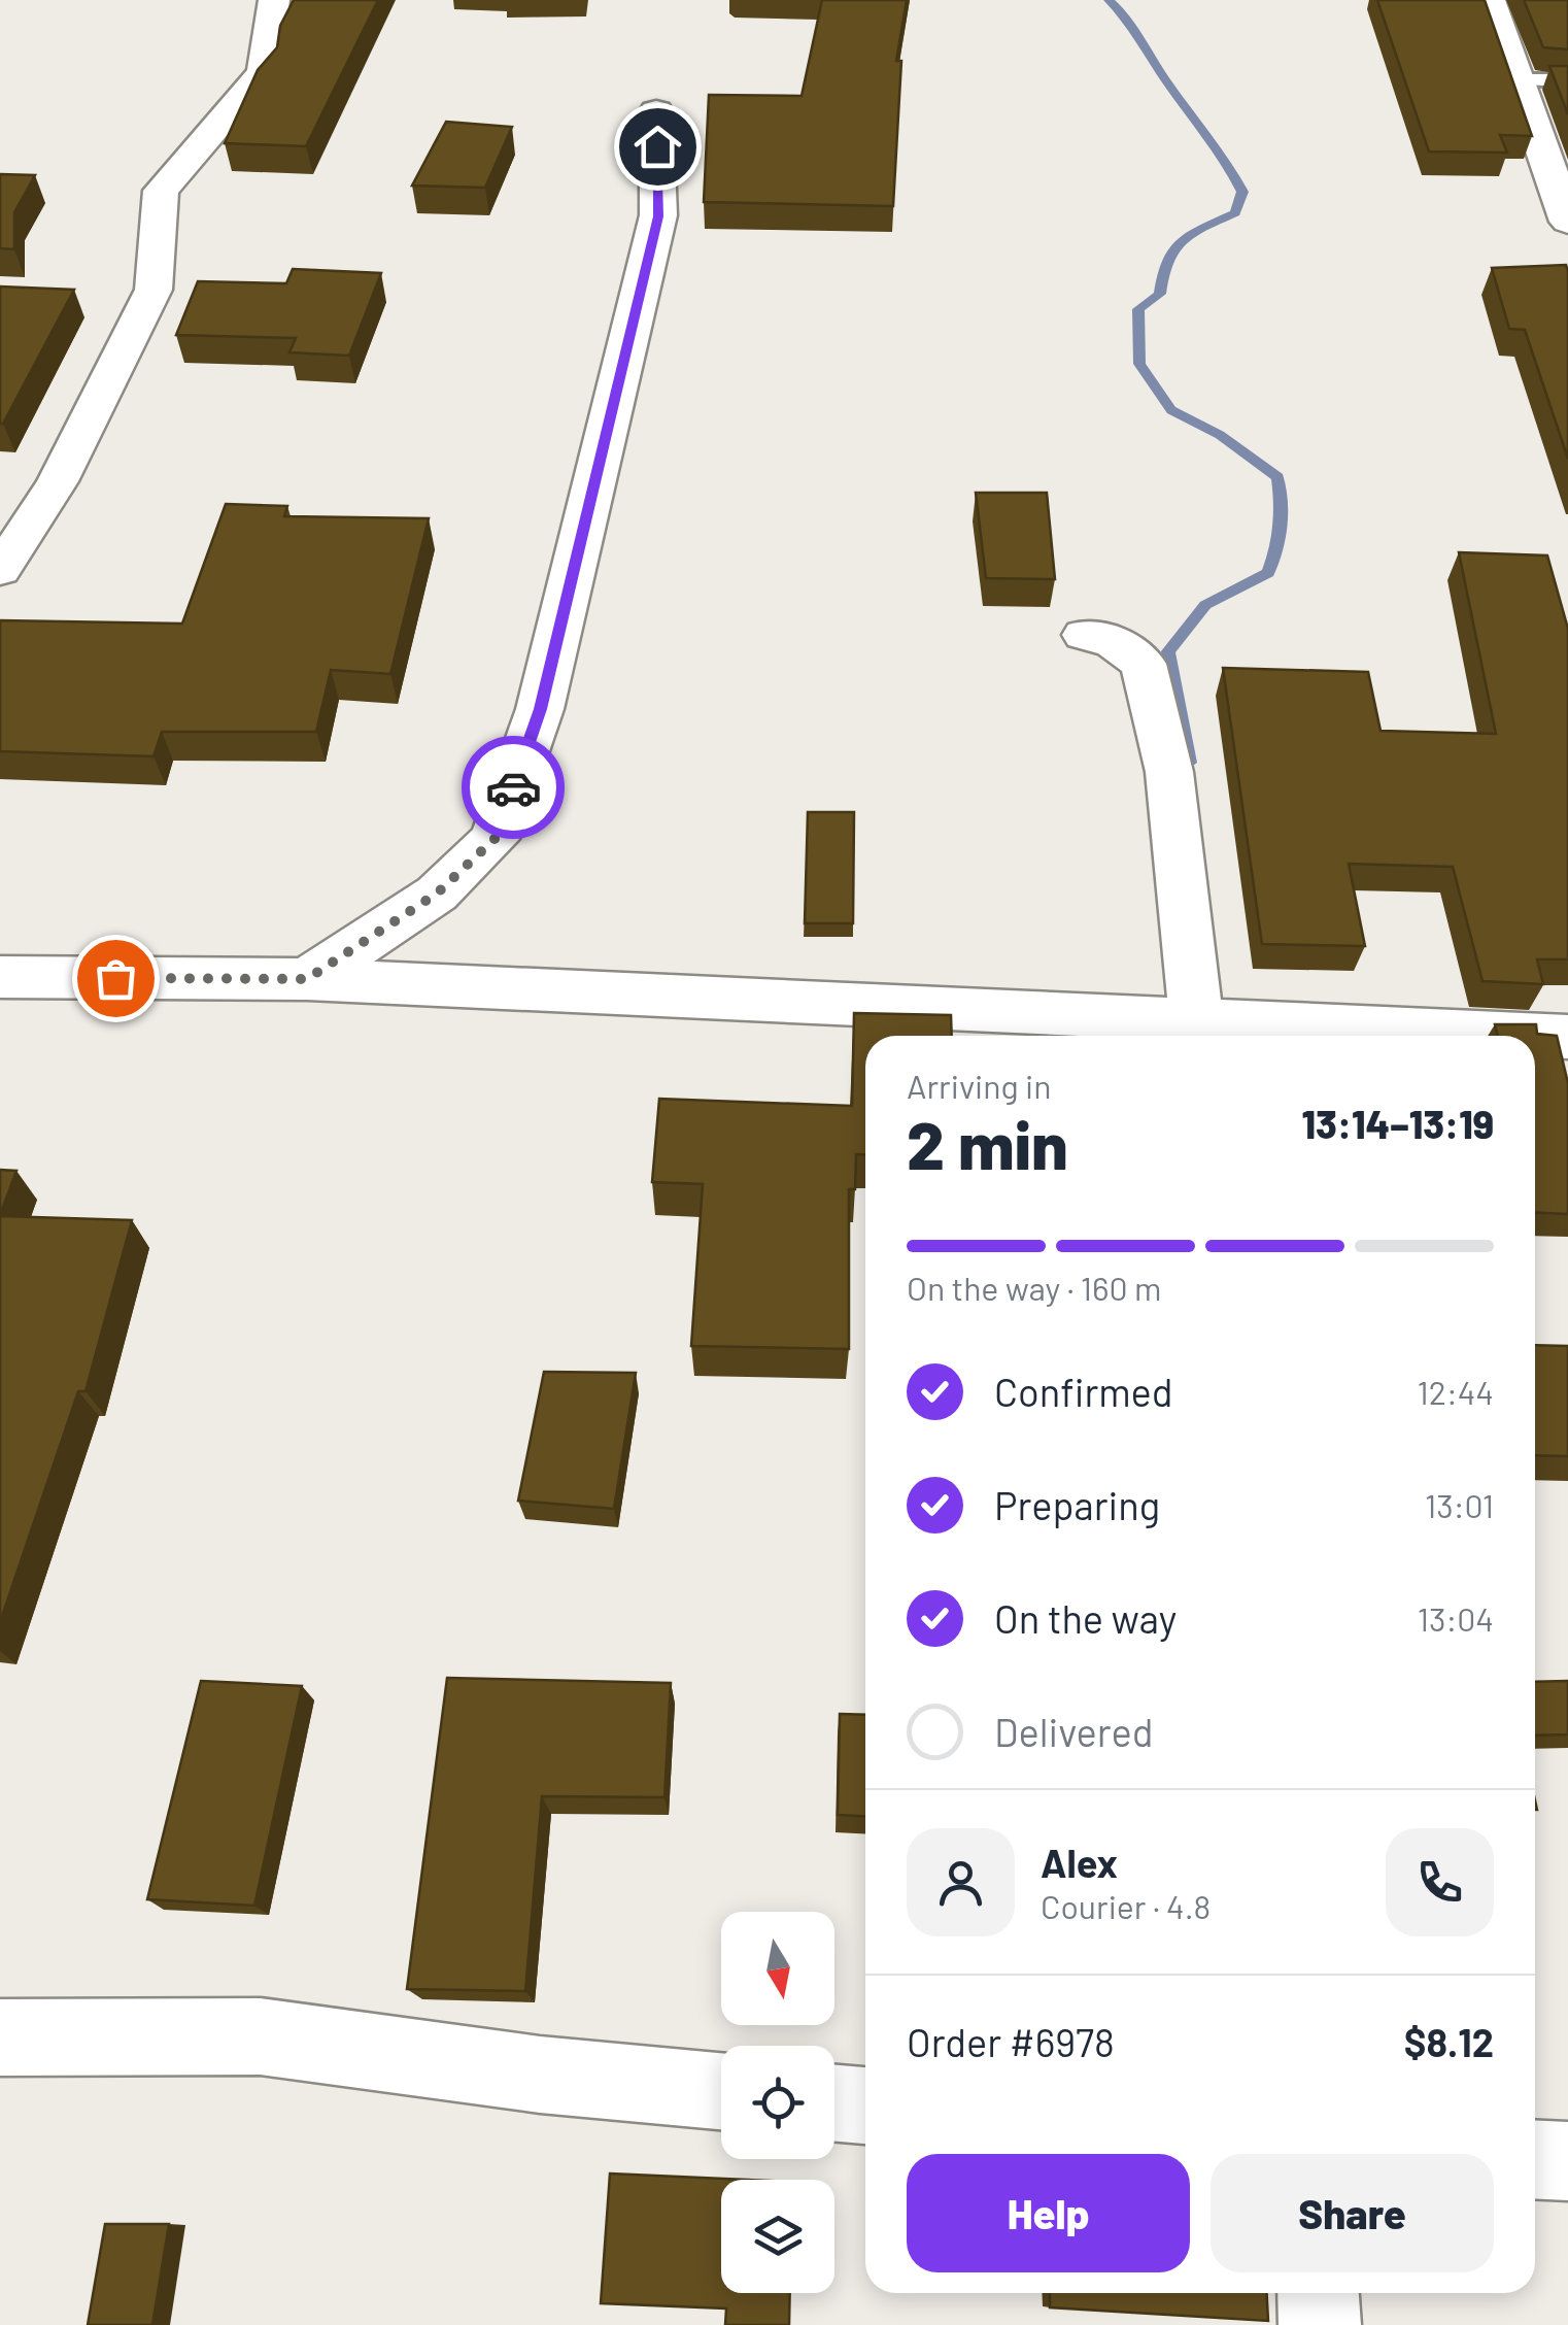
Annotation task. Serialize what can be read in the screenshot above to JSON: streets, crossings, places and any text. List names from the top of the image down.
{
  "north": "bottom",
  "page": {
    "heading": ["2 min", "Arriving in", "13:14–13:19"],
    "panel": [
      "Alex",
      "Courier · 4.8",
      "Order #6978",
      "$8.12"
    ],
    "bar": "On the way · 160 m",
    "list": [
      ["Confirmed", "12:44"],
      ["Preparing", "13:01"],
      ["On the way", "13:04"],
      "Delivered"
    ],
    "buttons": ["Help", "Share"]
  }
}
